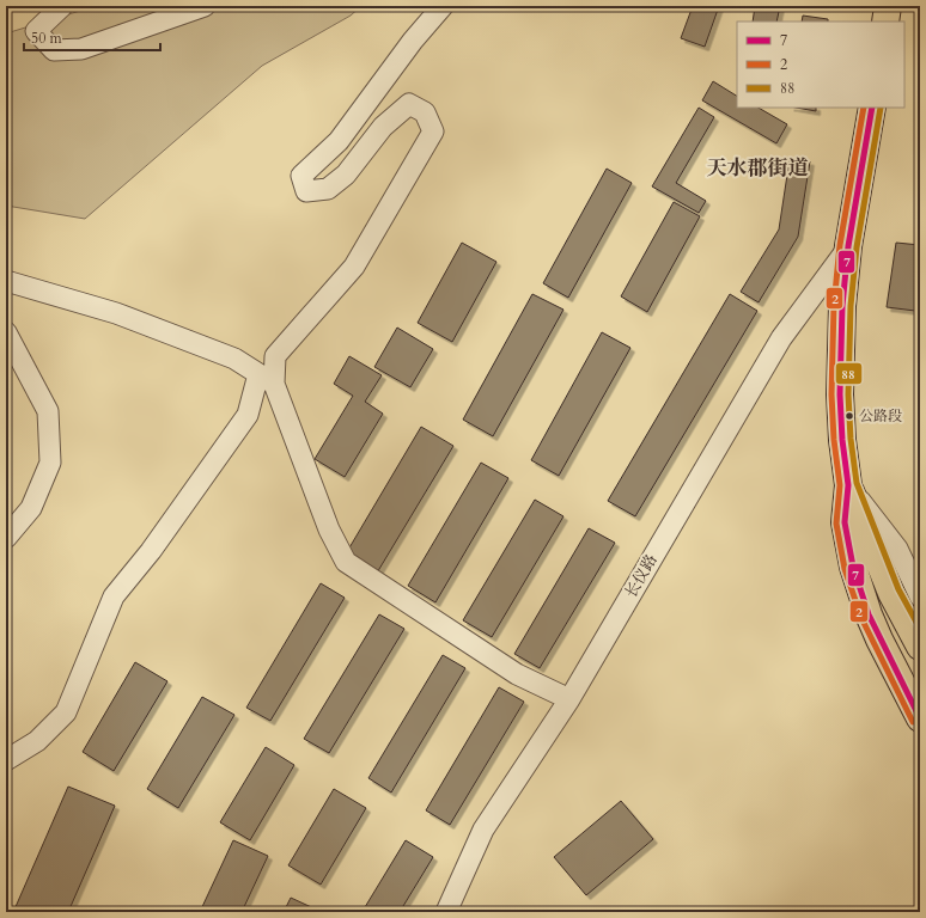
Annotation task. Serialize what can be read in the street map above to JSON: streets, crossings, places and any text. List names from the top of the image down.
{
  "streets": {
    "street": ["长仪路"]
  },
  "districts": ["天水郡街道"],
  "places": ["公路段"],
  "lines": ["transit line 7", "transit line 2", "transit line 88"],
  "legend": ["7", "2", "88"],
  "scale_bar": "50 m"
}
